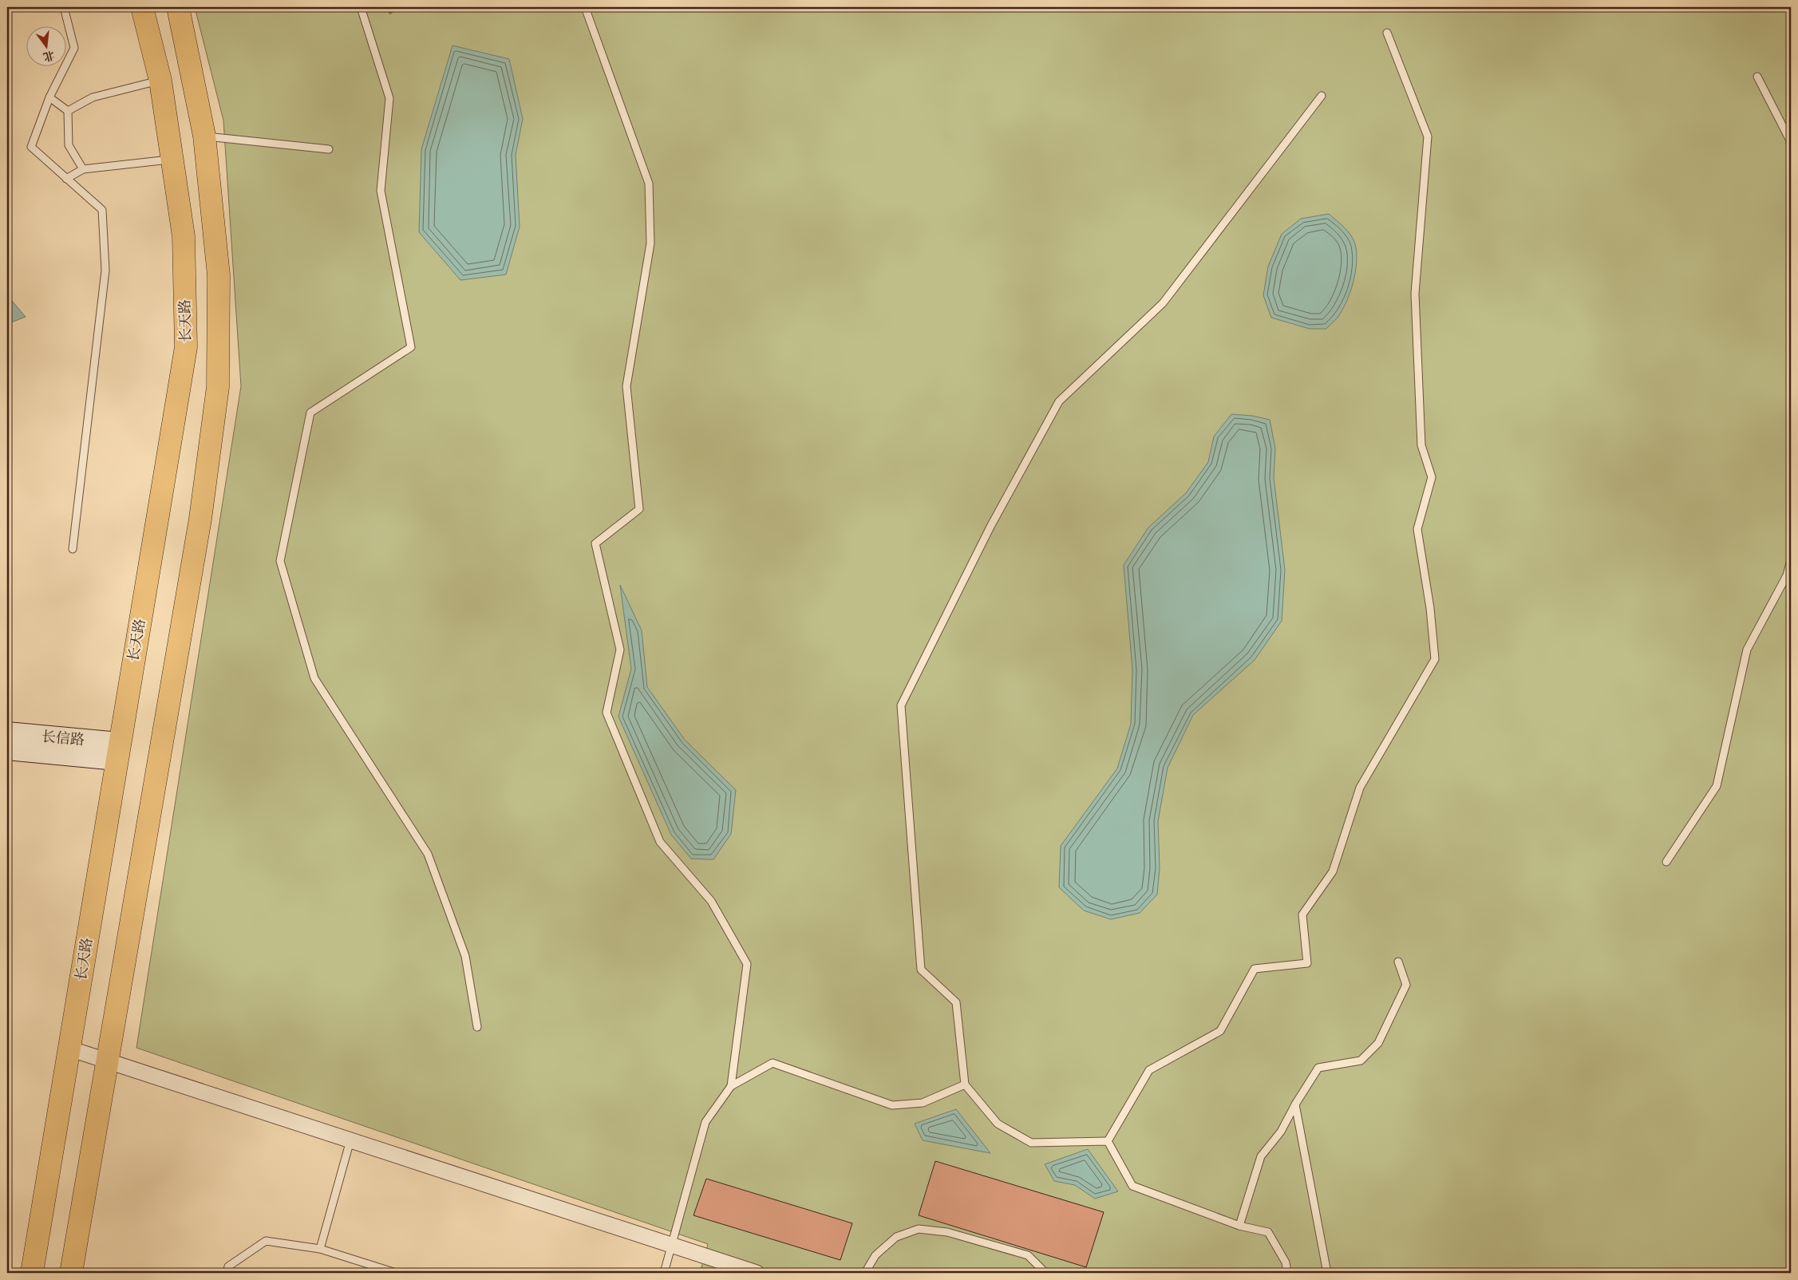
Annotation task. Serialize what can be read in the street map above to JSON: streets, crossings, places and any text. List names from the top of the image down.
{
  "streets": {
    "main road": ["长天路", "长信路"]
  },
  "crossings": [
    ["长天路", "长信路"]
  ],
  "north": "bottom"
}
